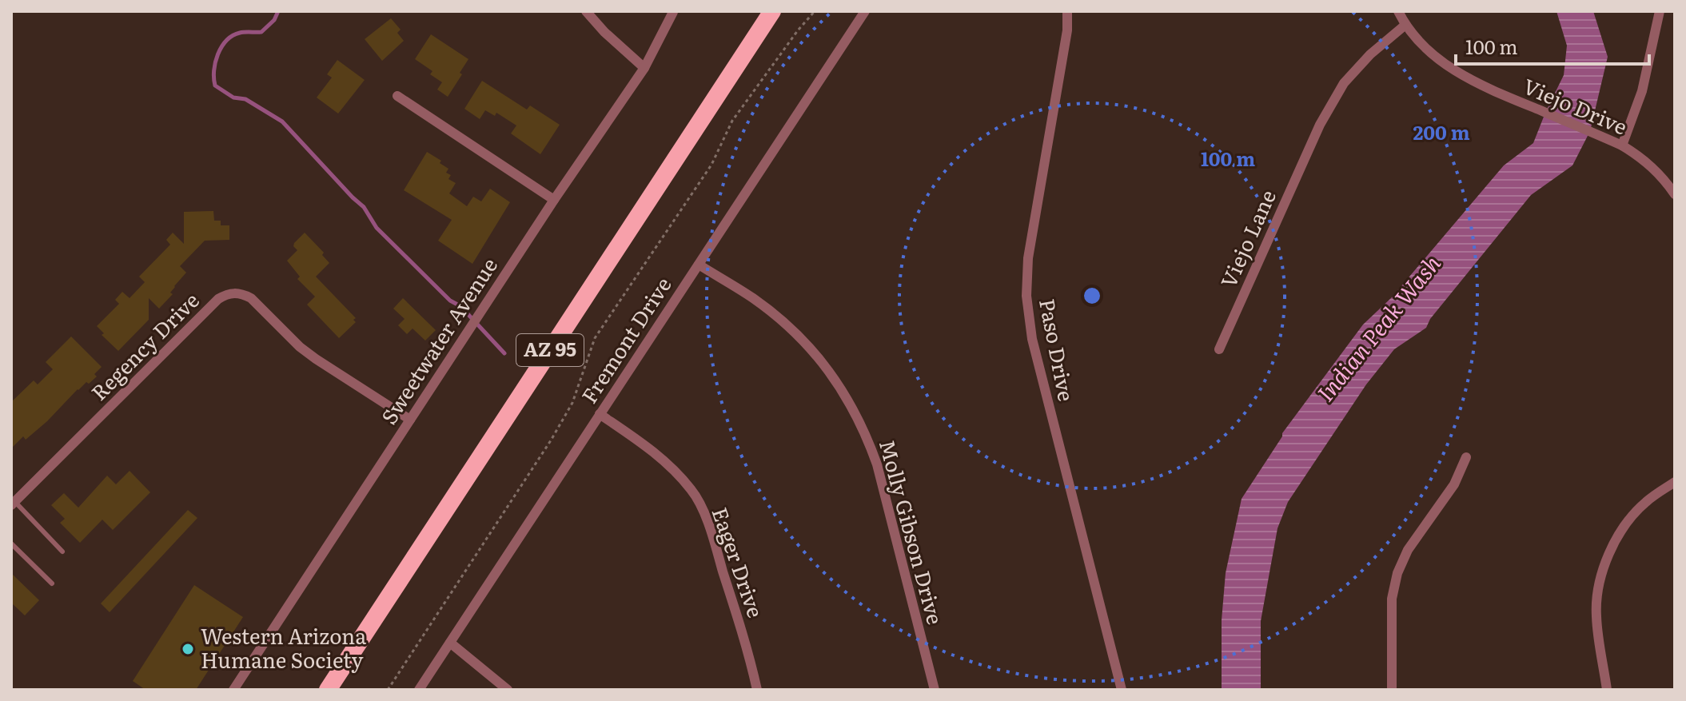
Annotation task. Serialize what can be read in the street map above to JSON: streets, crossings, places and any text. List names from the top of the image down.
{
  "streets": {
    "highway": ["AZ 95"],
    "street": [
      "Viejo Drive",
      "Viejo Lane",
      "Fremont Drive",
      "Sweetwater Avenue",
      "Regency Drive",
      "Paso Drive",
      "Molly Gibson Drive",
      "Eager Drive"
    ]
  },
  "crossings": [
    ["Viejo Drive", "Viejo Lane"],
    ["Fremont Drive", "Molly Gibson Drive"],
    ["Fremont Drive", "Eager Drive"],
    ["Sweetwater Avenue", "Regency Drive"]
  ],
  "water": ["Indian Peak Wash"],
  "places": ["Western Arizona Humane Society"],
  "scale_bar": "100 m",
  "rings": ["200 m", "100 m"]
}
